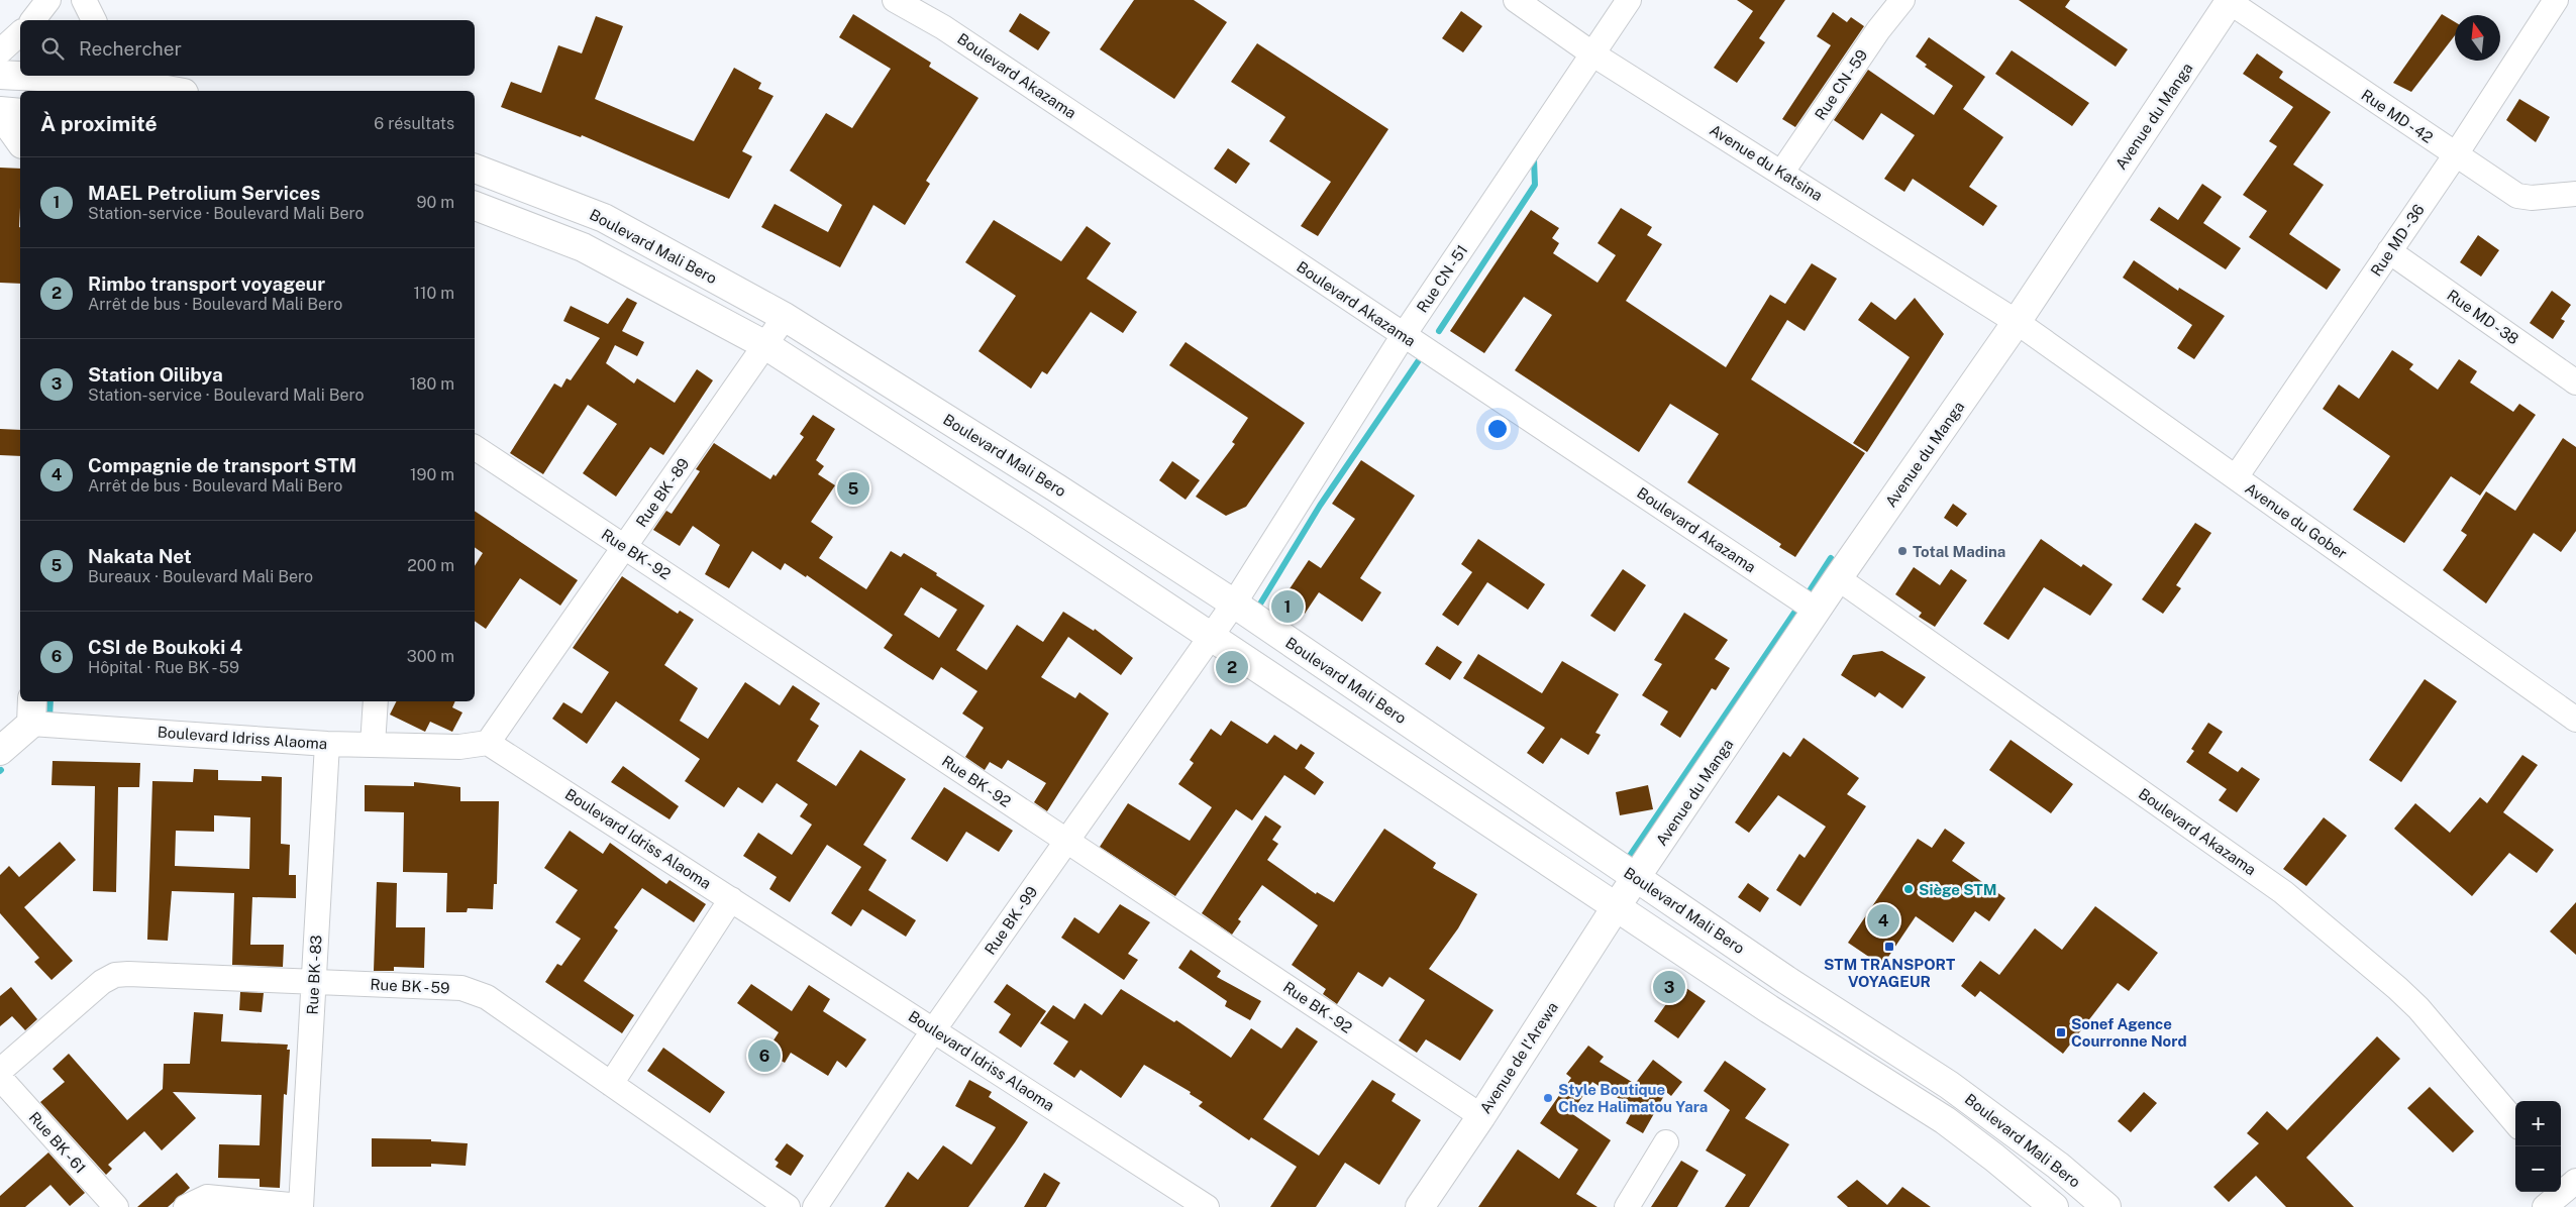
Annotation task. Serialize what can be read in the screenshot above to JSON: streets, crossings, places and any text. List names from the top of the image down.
{
  "streets": {
    "main road": [
      "Avenue du Manga",
      "Boulevard Mali Bero",
      "Boulevard Idriss Alaoma",
      "Avenue de l'Arewa"
    ],
    "street": [
      "Boulevard Akazama",
      "Rue CN - 59",
      "Rue MD - 42",
      "Avenue du Katsina",
      "Rue MD - 36",
      "Rue CN - 51",
      "Rue MD - 38",
      "Rue BK - 89",
      "Avenue du Gober",
      "Rue BK - 92",
      "Rue BK - 99",
      "Rue BK - 83",
      "Rue BK - 59",
      "Rue BK - 61"
    ]
  },
  "crossings": [
    ["Boulevard Akazama", "Avenue du Manga"],
    ["Boulevard Akazama", "Rue CN - 51"],
    ["Rue CN - 59", "Avenue du Katsina"],
    ["Avenue du Manga", "Rue MD - 42"],
    ["Avenue du Manga", "Avenue du Katsina"],
    ["Avenue du Manga", "Boulevard Mali Bero"],
    ["Avenue du Manga", "Avenue du Gober"],
    ["Avenue du Manga", "Avenue de l'Arewa"],
    ["Rue MD - 42", "Rue MD - 36"],
    ["Avenue du Katsina", "Rue CN - 51"],
    ["Avenue du Katsina", "Avenue du Gober"],
    ["Rue MD - 36", "Rue MD - 38"],
    ["Rue MD - 36", "Avenue du Gober"],
    ["Boulevard Mali Bero", "Rue CN - 51"],
    ["Boulevard Mali Bero", "Rue BK - 89"],
    ["Boulevard Mali Bero", "Rue BK - 99"],
    ["Boulevard Mali Bero", "Avenue de l'Arewa"],
    ["Rue CN - 51", "Rue BK - 99"],
    ["Rue BK - 89", "Rue BK - 92"],
    ["Rue BK - 89", "Boulevard Idriss Alaoma"],
    ["Rue BK - 92", "Rue BK - 99"],
    ["Rue BK - 92", "Avenue de l'Arewa"],
    ["Boulevard Idriss Alaoma", "Rue BK - 99"],
    ["Boulevard Idriss Alaoma", "Rue BK - 83"],
    ["Rue BK - 83", "Rue BK - 59"]
  ],
  "places": {
    "other": ["Total Madina", "Siège STM", "Style Boutique Chez Halimatou Yara"],
    "transit": ["STM TRANSPORT VOYAGEUR", "Sonef Agence Courronne Nord"]
  },
  "north": "top",
  "page": {
    "search": "Rechercher",
    "heading": ["À proximité", "6 résultats"],
    "list": [
      {
        "mark": "1",
        "name": "MAEL Petrolium Services",
        "note": "Station-service · Boulevard Mali Bero",
        "value": "90 m"
      },
      {
        "mark": "2",
        "name": "Rimbo transport voyageur",
        "note": "Arrêt de bus · Boulevard Mali Bero",
        "value": "110 m"
      },
      {
        "mark": "3",
        "name": "Station Oilibya",
        "note": "Station-service · Boulevard Mali Bero",
        "value": "180 m"
      },
      {
        "mark": "4",
        "name": "Compagnie de transport STM",
        "note": "Arrêt de bus · Boulevard Mali Bero",
        "value": "190 m"
      },
      {
        "mark": "5",
        "name": "Nakata Net",
        "note": "Bureaux · Boulevard Mali Bero",
        "value": "200 m"
      },
      {
        "mark": "6",
        "name": "CSI de Boukoki 4",
        "note": "Hôpital · Rue BK - 59",
        "value": "300 m"
      }
    ],
    "pins": [
      "5",
      "1",
      "2",
      "4",
      "3",
      "6"
    ],
    "map_buttons": ["+", "−"]
  }
}
